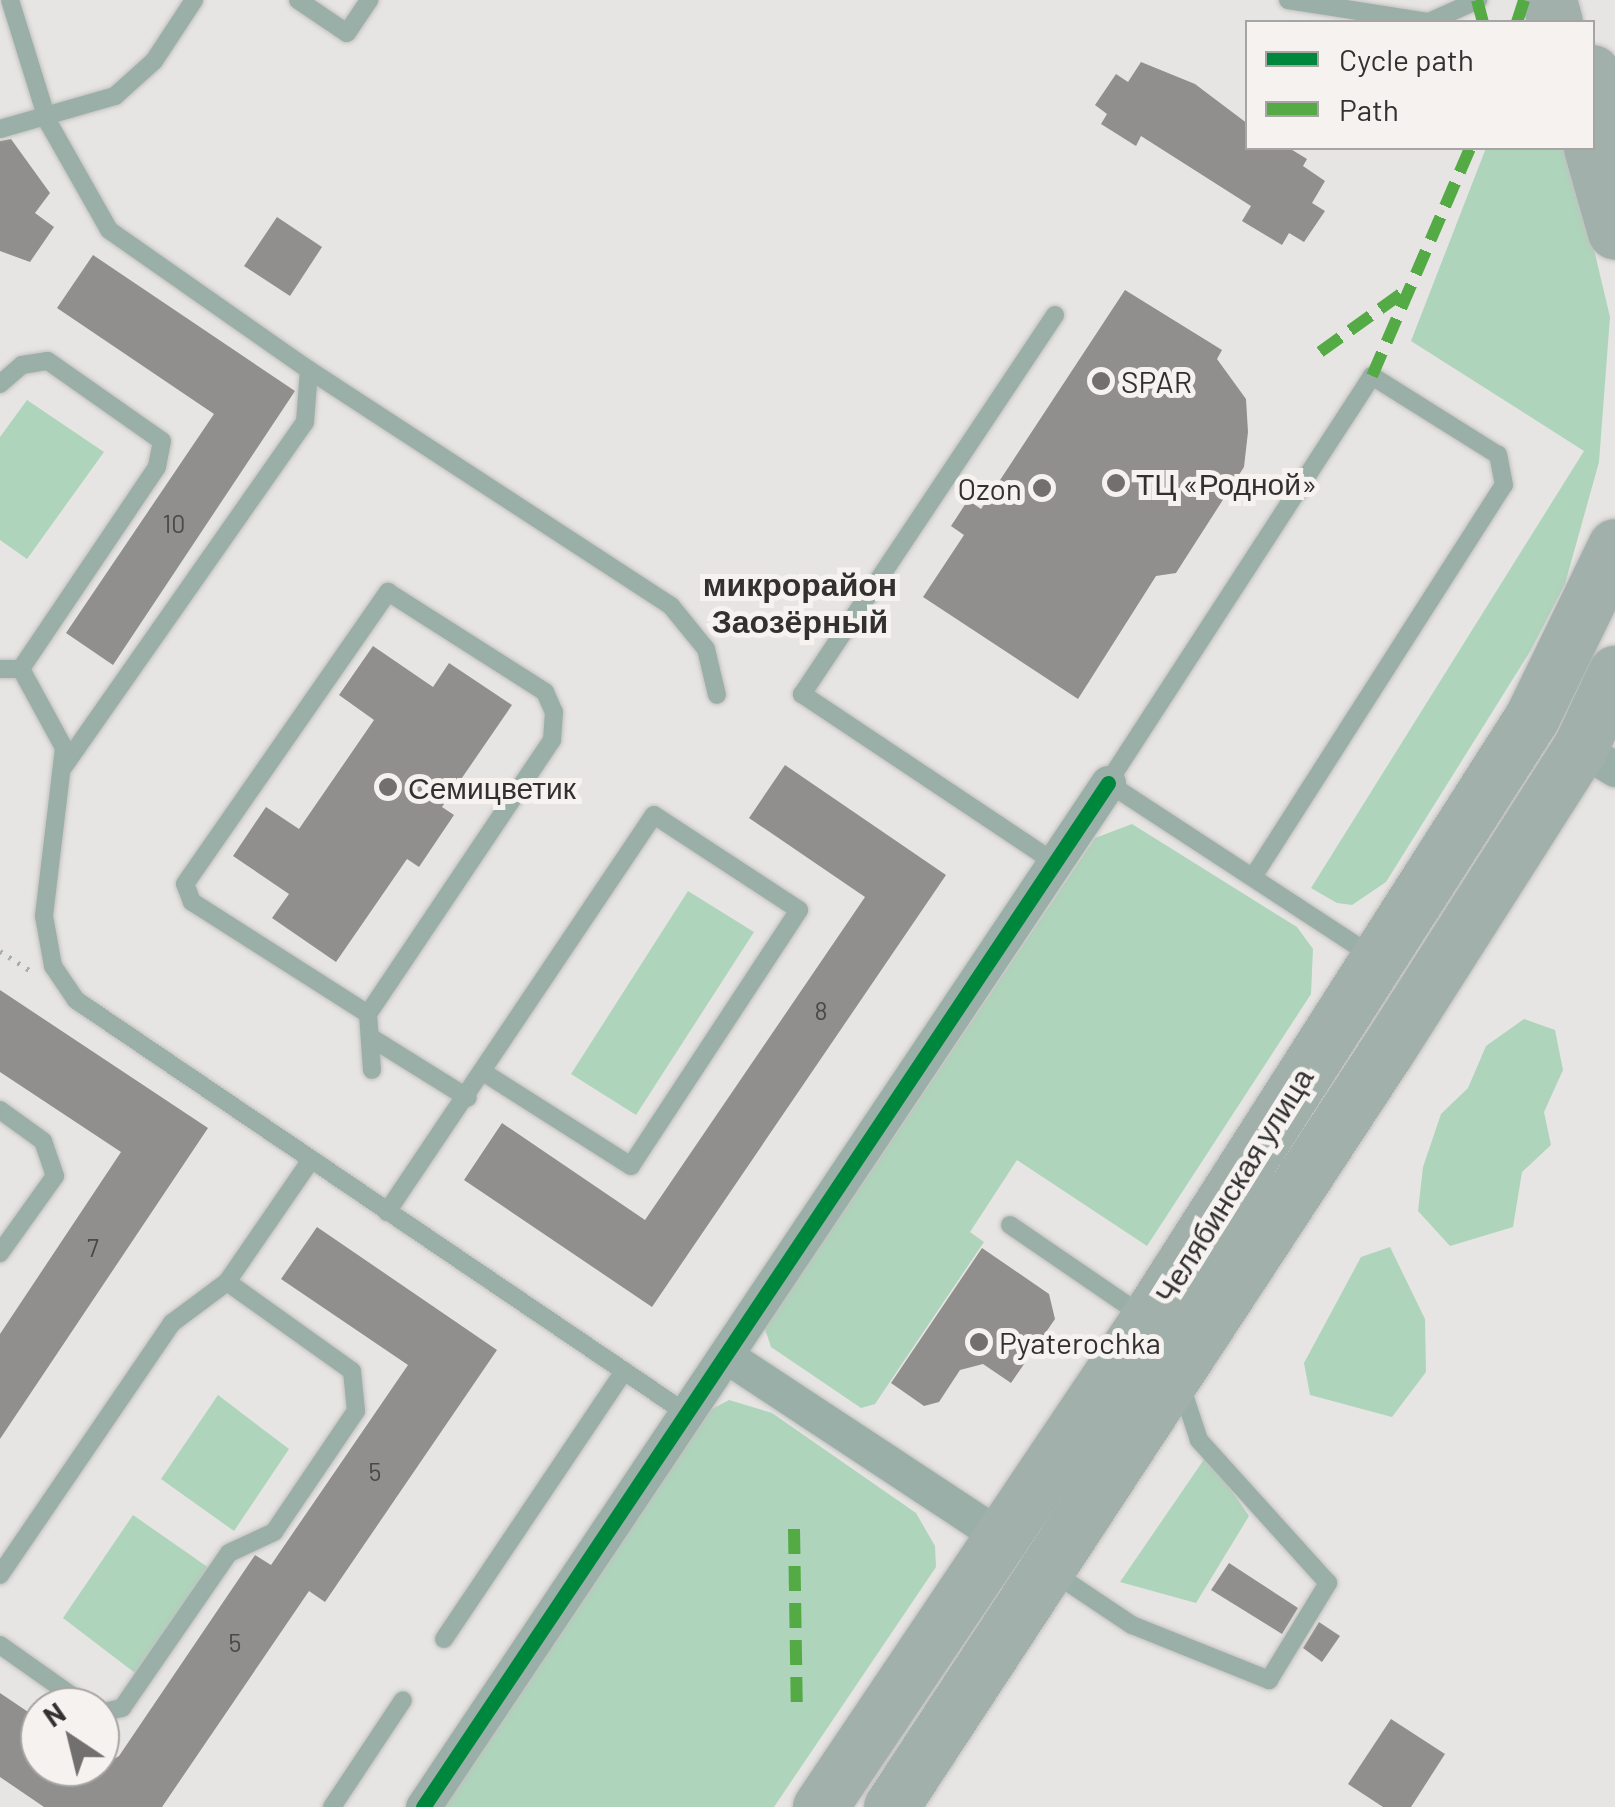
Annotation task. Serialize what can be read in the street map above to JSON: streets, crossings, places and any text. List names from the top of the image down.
{
  "streets": {
    "main road": ["Челябинская улица"]
  },
  "districts": ["микрорайон Заозёрный"],
  "places": [
    "SPAR",
    "ТЦ «Родной»",
    "Ozon",
    "Семицветик",
    "Pyaterochka"
  ],
  "house_numbers": [
    "10",
    "8",
    "7",
    "5",
    "5"
  ],
  "legend": ["Cycle path", "Path"],
  "north": "top left"
}
